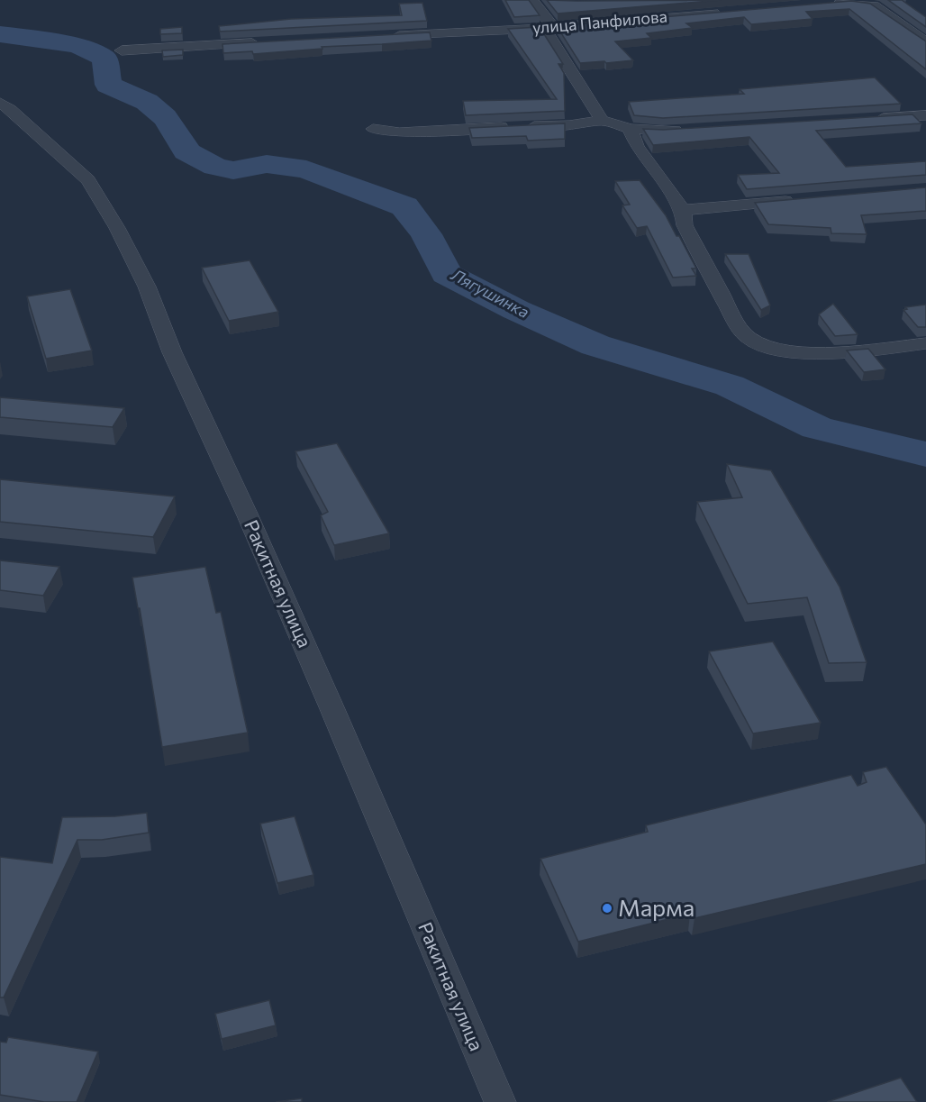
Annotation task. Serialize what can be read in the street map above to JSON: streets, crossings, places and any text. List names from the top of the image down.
{
  "streets": {
    "street": ["улица Панфилова", "Ракитная улица"]
  },
  "water": ["Лягушинка"],
  "places": ["Марма"]
}
